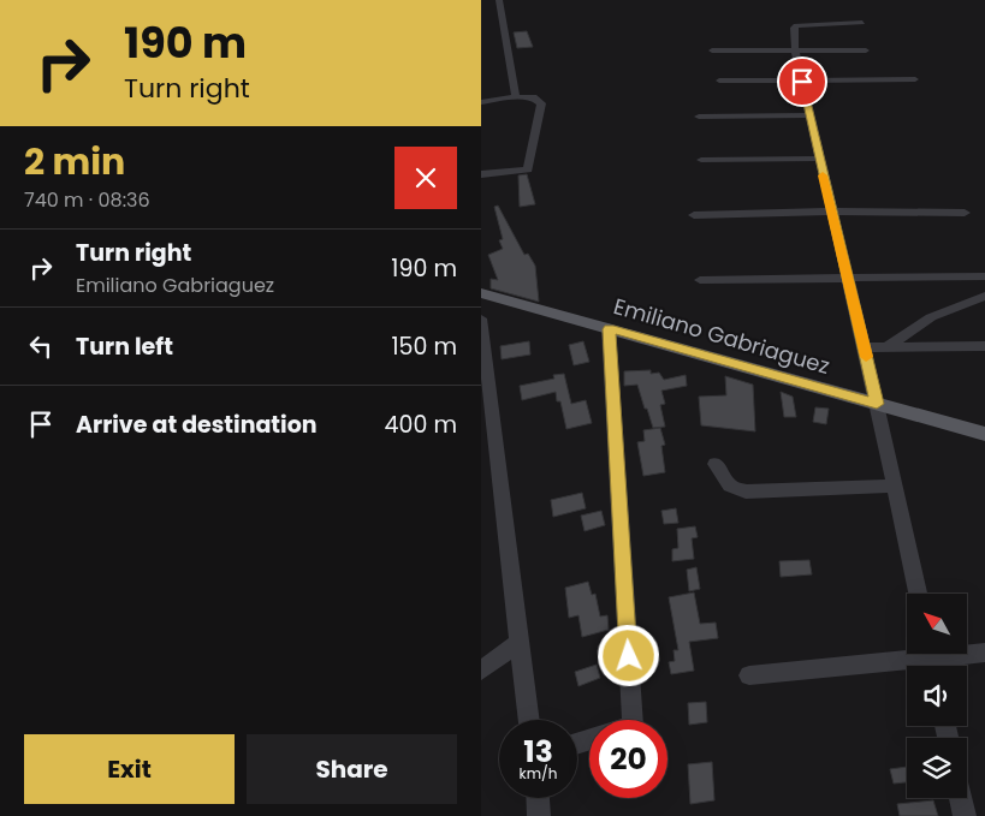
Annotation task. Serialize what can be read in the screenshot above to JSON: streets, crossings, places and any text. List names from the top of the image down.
{
  "streets": {
    "main road": ["Emiliano Gabriaguez"]
  },
  "north": "top left",
  "page": {
    "turn": ["190 m", "Turn right"],
    "heading": ["2 min", "740 m · 08:36"],
    "list": [
      {
        "name": "Turn right",
        "note": "Emiliano Gabriaguez",
        "value": "190 m"
      },
      {
        "name": "Turn left",
        "value": "150 m"
      },
      {
        "name": "Arrive at destination",
        "value": "400 m"
      }
    ],
    "speed": "13 km/h",
    "limit": "20",
    "buttons": ["Exit", "Share"]
  }
}
